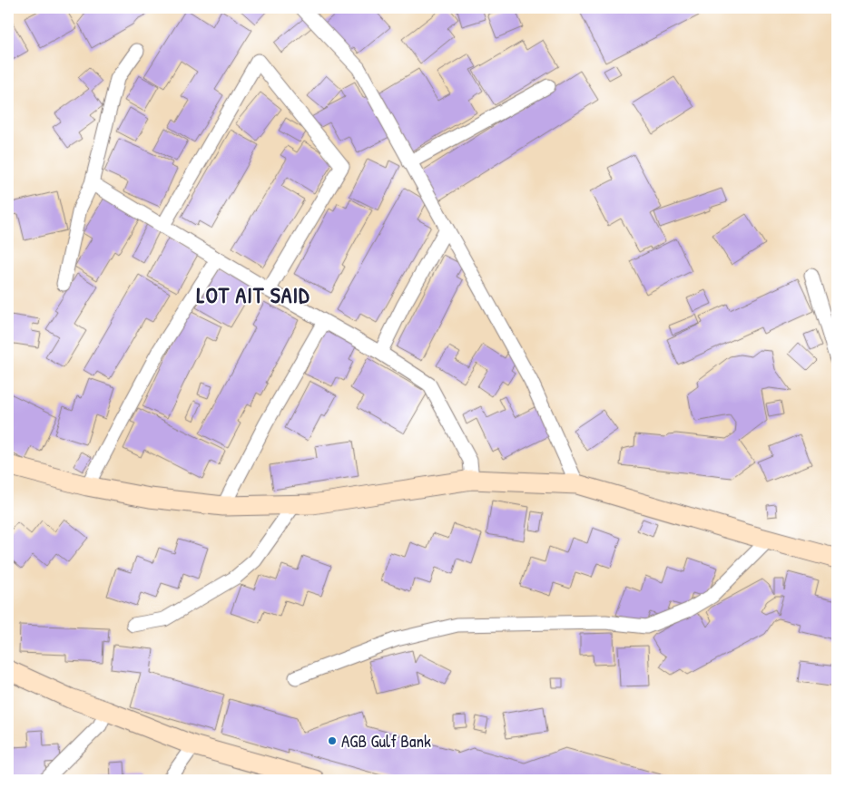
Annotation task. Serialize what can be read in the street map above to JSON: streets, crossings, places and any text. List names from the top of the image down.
{
  "districts": ["LOT AIT SAID"],
  "places": ["AGB Gulf Bank"]
}
